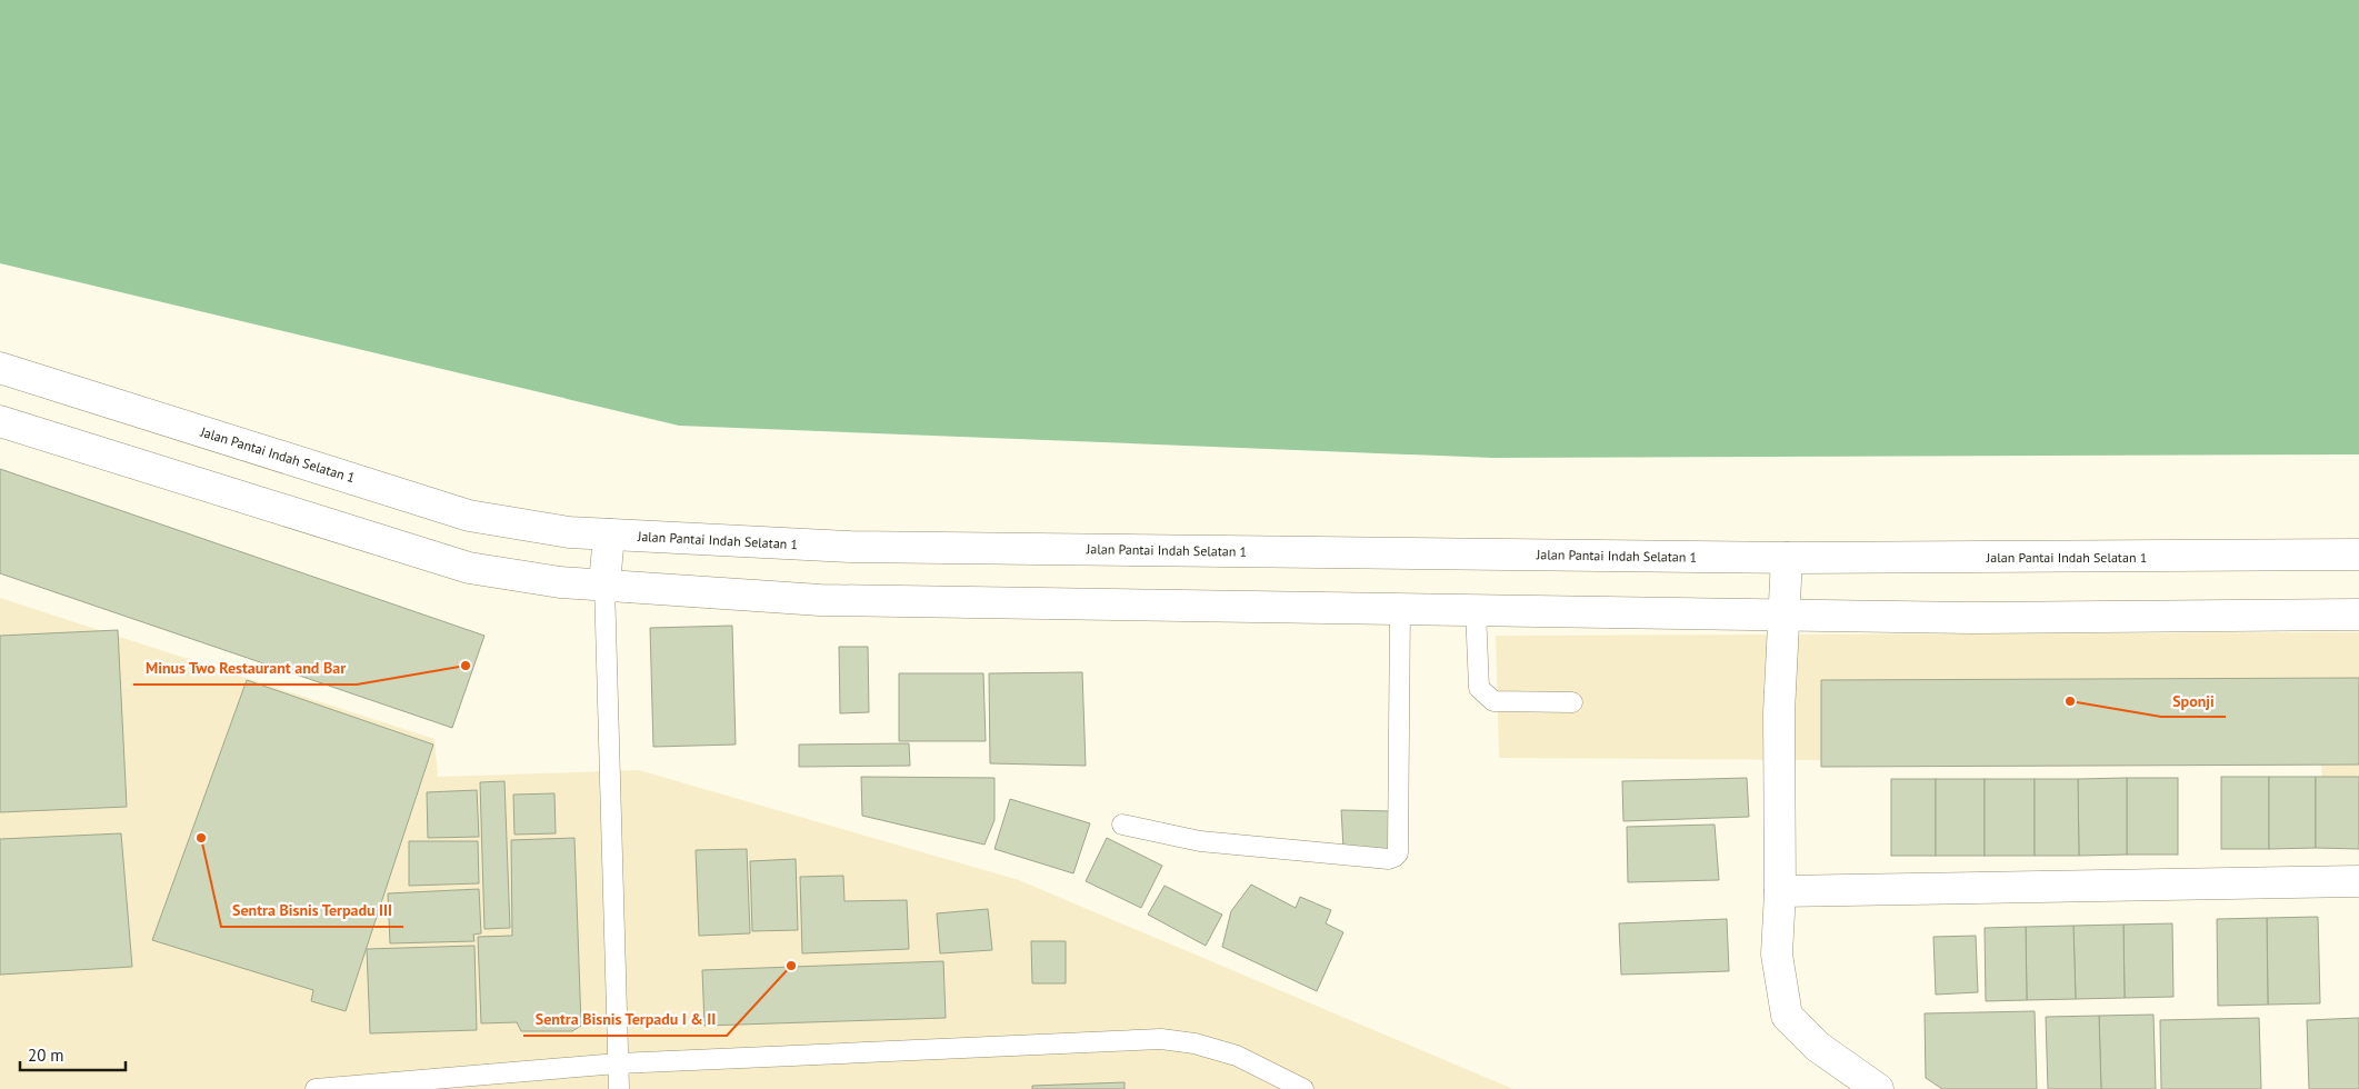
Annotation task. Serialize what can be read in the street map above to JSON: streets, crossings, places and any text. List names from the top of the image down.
{
  "streets": {
    "street": ["Jalan Pantai Indah Selatan 1"]
  },
  "places": [
    "Minus Two Restaurant and Bar",
    "Sponji",
    "Sentra Bisnis Terpadu III",
    "Sentra Bisnis Terpadu I & II"
  ],
  "scale_bar": "20 m"
}
